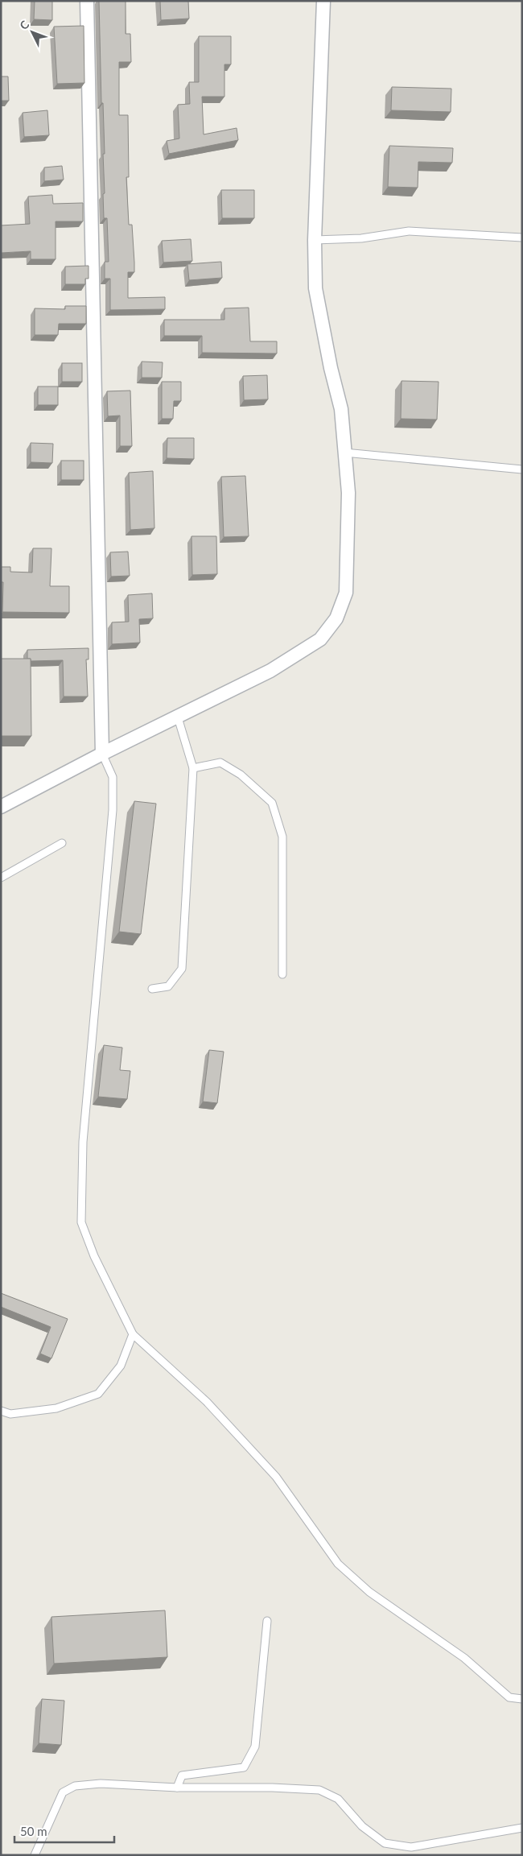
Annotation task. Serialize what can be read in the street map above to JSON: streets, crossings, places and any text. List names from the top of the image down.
{
  "scale_bar": "50 m",
  "north": "top left"
}
